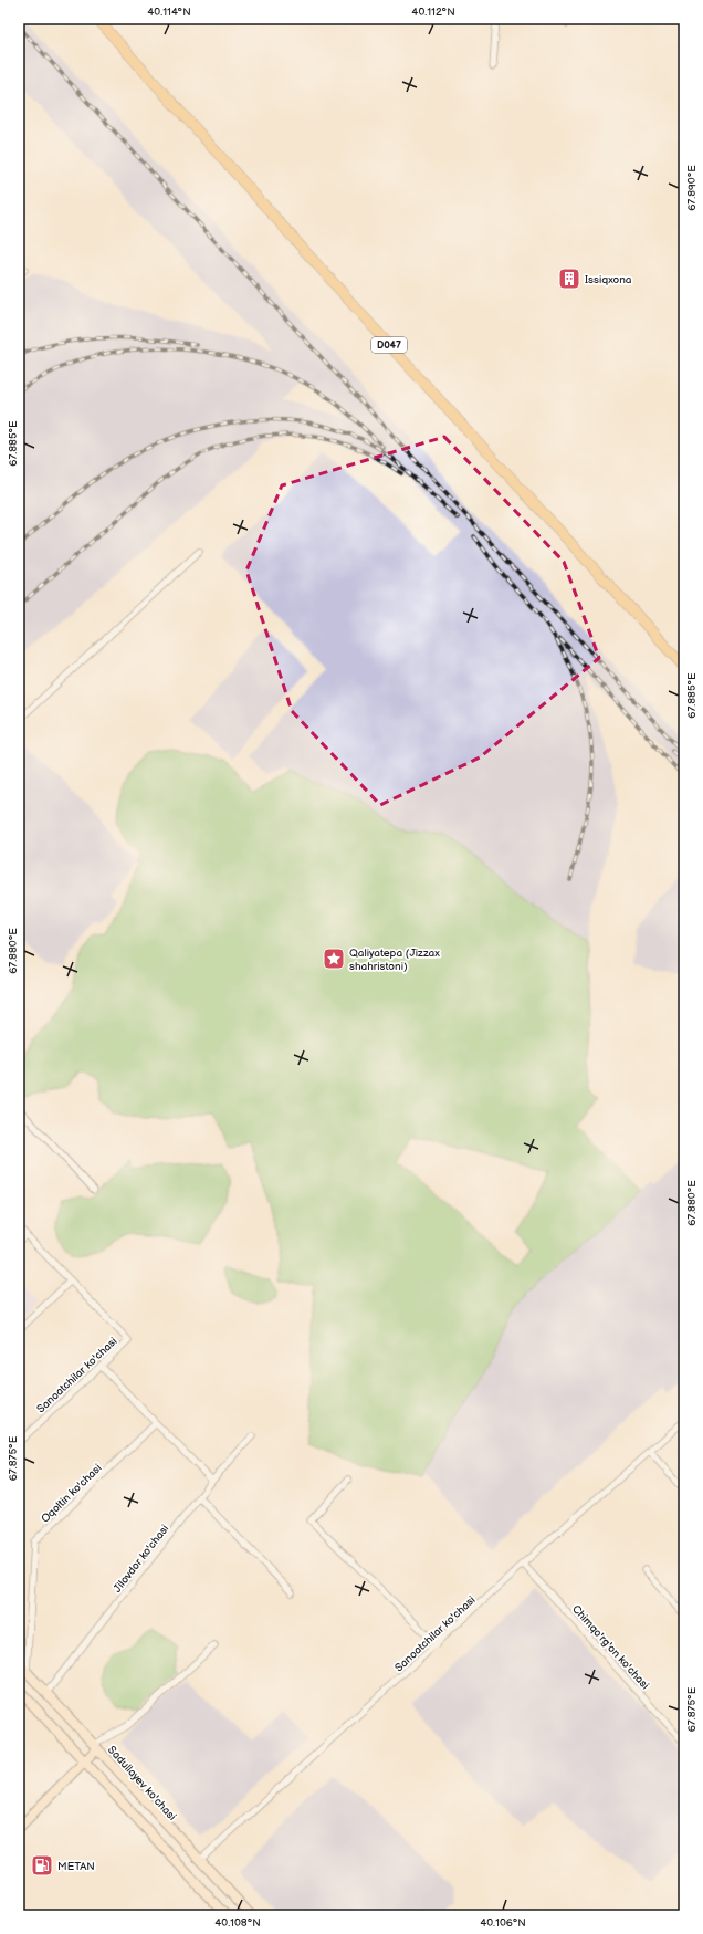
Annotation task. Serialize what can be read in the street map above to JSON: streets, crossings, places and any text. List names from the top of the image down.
{
  "streets": {
    "main road": ["D047", "Sadullayev ko'chasi"],
    "street": [
      "Sanoatchilar ko'chasi",
      "Oqoltin ko'chasi",
      "Jilovdor ko'chasi",
      "Chimqo'rg'on ko'chasi"
    ]
  },
  "crossings": [
    ["Sanoatchilar ko'chasi", "Chimqo'rg'on ko'chasi"],
    ["Sanoatchilar ko'chasi", "Sadullayev ko'chasi"],
    ["Oqoltin ko'chasi", "Sadullayev ko'chasi"],
    ["Jilovdor ko'chasi", "Sadullayev ko'chasi"]
  ],
  "places": {
    "building": ["Issiqxona"],
    "place": ["Qaliyatepa (Jizzax shahristoni)"],
    "fuel station": ["METAN"]
  },
  "coordinates": [
    "40.114°N",
    "40.112°N",
    "67.890°E",
    "67.885°E",
    "67.880°E",
    "67.875°E",
    "40.108°N",
    "40.106°N"
  ]
}
